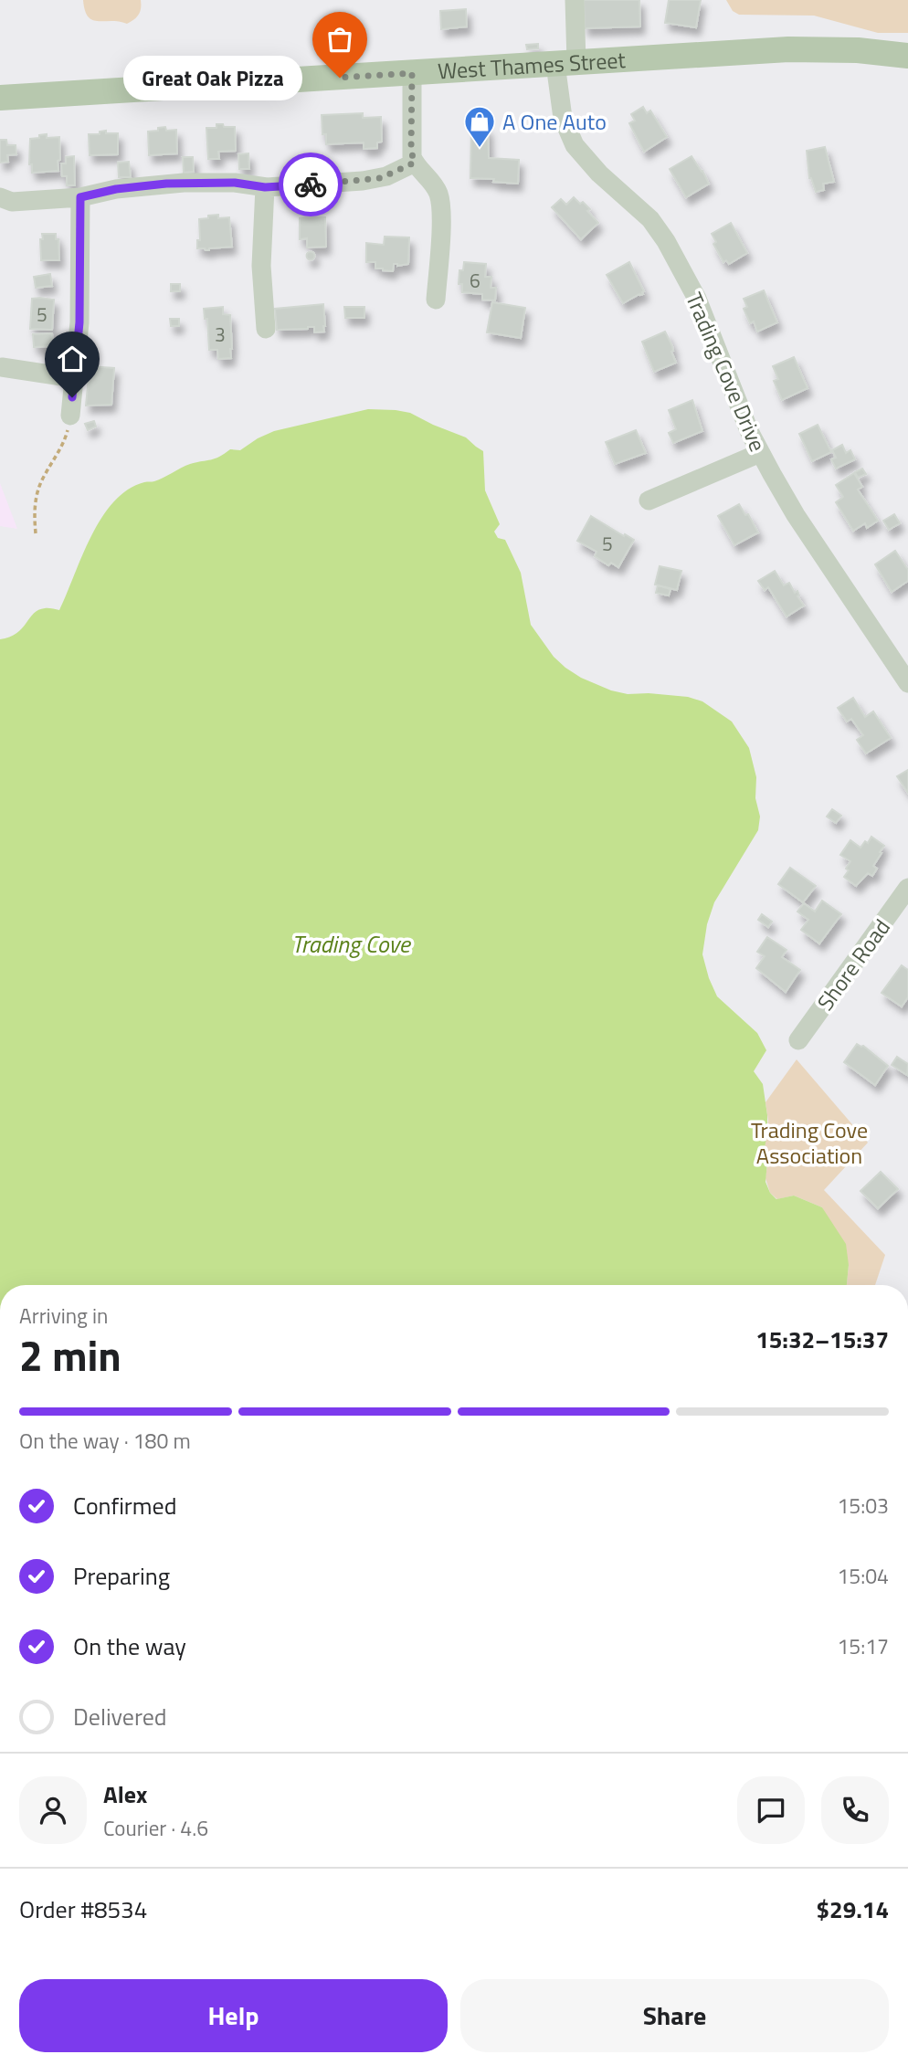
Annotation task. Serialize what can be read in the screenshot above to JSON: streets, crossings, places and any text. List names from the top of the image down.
{
  "streets": {
    "main road": ["West Thames Street"],
    "street": ["Trading Cove Drive", "Shore Road"]
  },
  "crossings": [
    ["West Thames Street", "Trading Cove Drive"]
  ],
  "water": ["Trading Cove"],
  "parks": ["Trading Cove Association"],
  "places": {
    "other": ["Great Oak Pizza"],
    "shop": ["A One Auto"]
  },
  "house_numbers": [
    "6",
    "5",
    "3",
    "5"
  ],
  "page": {
    "bubble": "Great Oak Pizza",
    "heading": ["2 min", "Arriving in", "15:32–15:37"],
    "panel": [
      "Alex",
      "Courier · 4.6",
      "Order #8534",
      "$29.14"
    ],
    "bar": "On the way · 180 m",
    "list": [
      ["Confirmed", "15:03"],
      ["Preparing", "15:04"],
      ["On the way", "15:17"],
      "Delivered"
    ],
    "buttons": ["Help", "Share"]
  }
}
